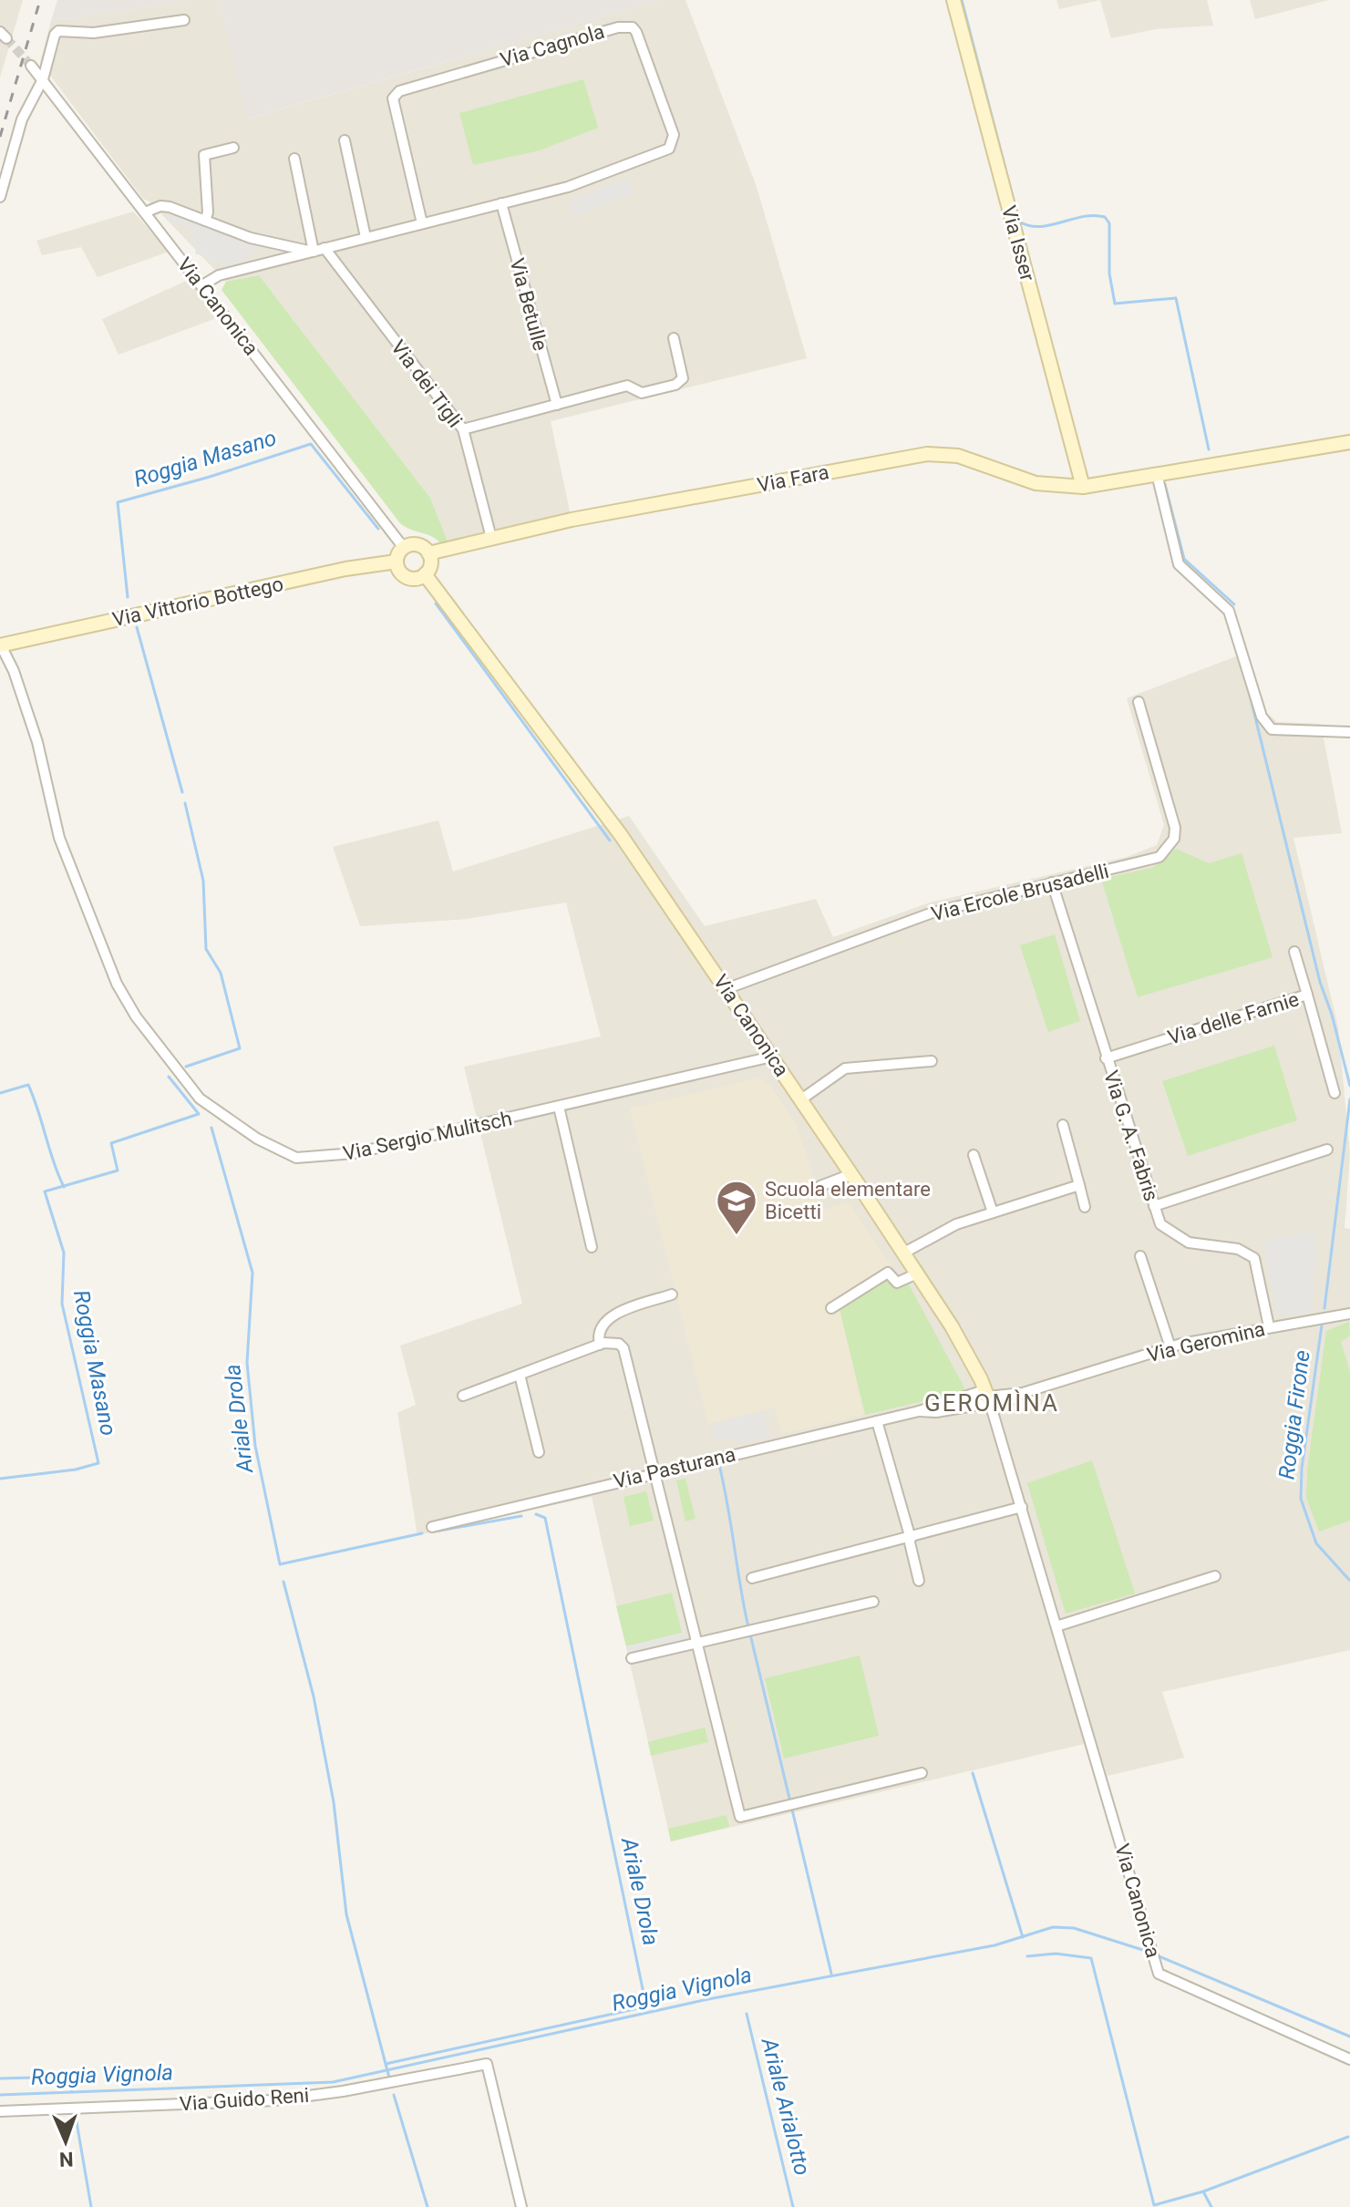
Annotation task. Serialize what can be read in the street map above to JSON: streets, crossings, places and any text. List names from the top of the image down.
{
  "streets": {
    "street": [
      "Via Cagnola",
      "Via Isser",
      "Via Betulle",
      "Via Canonica",
      "Via dei Tigli",
      "Via Fara",
      "Via Vittorio Bottego",
      "Via Ercole Brusadelli",
      "Via delle Farnie",
      "Via Sergio Mulitsch",
      "Via G. A. Fabris",
      "Via Geromina",
      "Via Pasturana",
      "Via Guido Reni"
    ]
  },
  "crossings": [
    ["Via Cagnola", "Via Betulle"],
    ["Via Cagnola", "Via Canonica"],
    ["Via Cagnola", "Via dei Tigli"],
    ["Via Isser", "Via Fara"],
    ["Via Canonica", "Via Fara"],
    ["Via Canonica", "Via Vittorio Bottego"],
    ["Via Canonica", "Via Ercole Brusadelli"],
    ["Via Canonica", "Via Sergio Mulitsch"],
    ["Via Canonica", "Via Geromina"],
    ["Via Canonica", "Via Pasturana"],
    ["Via dei Tigli", "Via Fara"],
    ["Via Fara", "Via Vittorio Bottego"],
    ["Via Vittorio Bottego", "Via Sergio Mulitsch"],
    ["Via Ercole Brusadelli", "Via G. A. Fabris"],
    ["Via delle Farnie", "Via G. A. Fabris"],
    ["Via G. A. Fabris", "Via Geromina"],
    ["Via Geromina", "Via Pasturana"]
  ],
  "districts": ["GEROMÌNA"],
  "water": [
    "Roggia Masano",
    "Roggia Firone",
    "Ariale Drola",
    "Roggia Vignola",
    "Ariale Arialotto"
  ],
  "places": {
    "school or university": ["Scuola elementare Bicetti"]
  },
  "north": "bottom"
}
